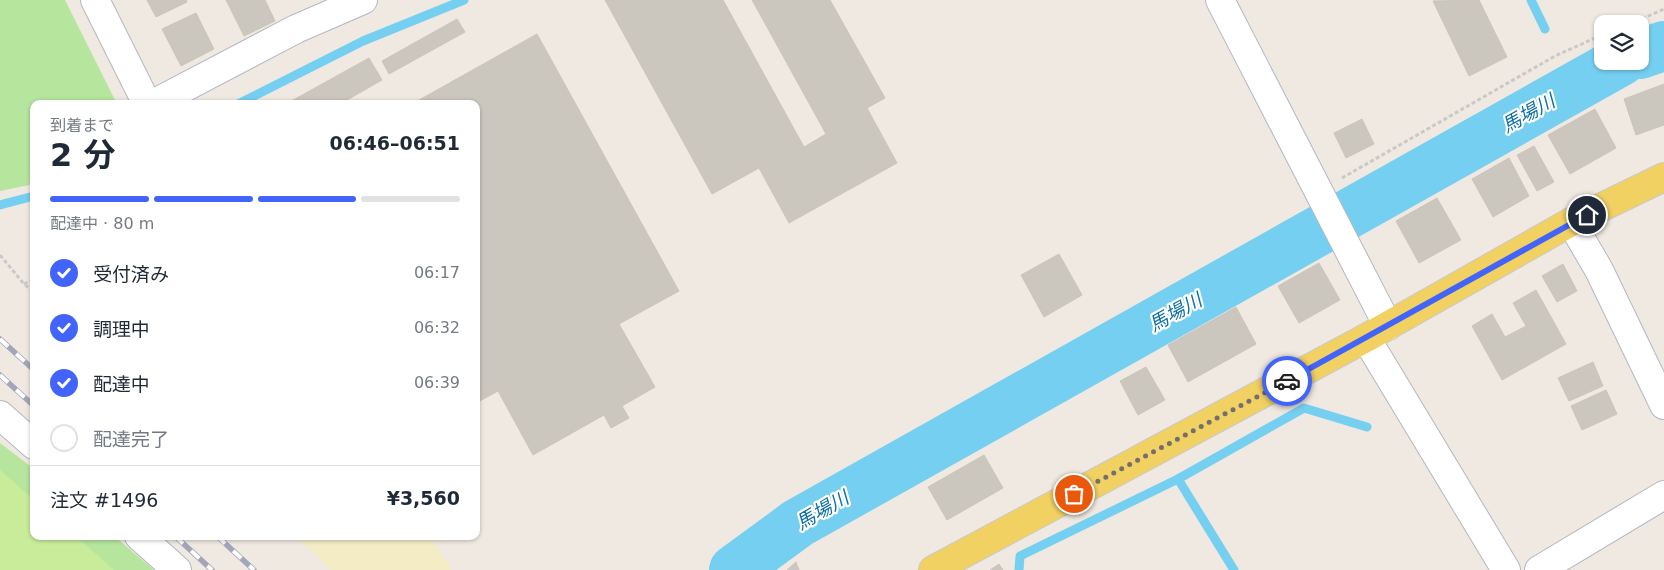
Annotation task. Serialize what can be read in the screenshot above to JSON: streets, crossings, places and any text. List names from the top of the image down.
{
  "water": ["馬場川"],
  "page": {
    "heading": ["2 分", "到着まで", "06:46–06:51"],
    "panel": ["注文 #1496", "¥3,560"],
    "bar": "配達中 · 80 m",
    "list": [
      ["受付済み", "06:17"],
      ["調理中", "06:32"],
      ["配達中", "06:39"],
      "配達完了"
    ]
  }
}
